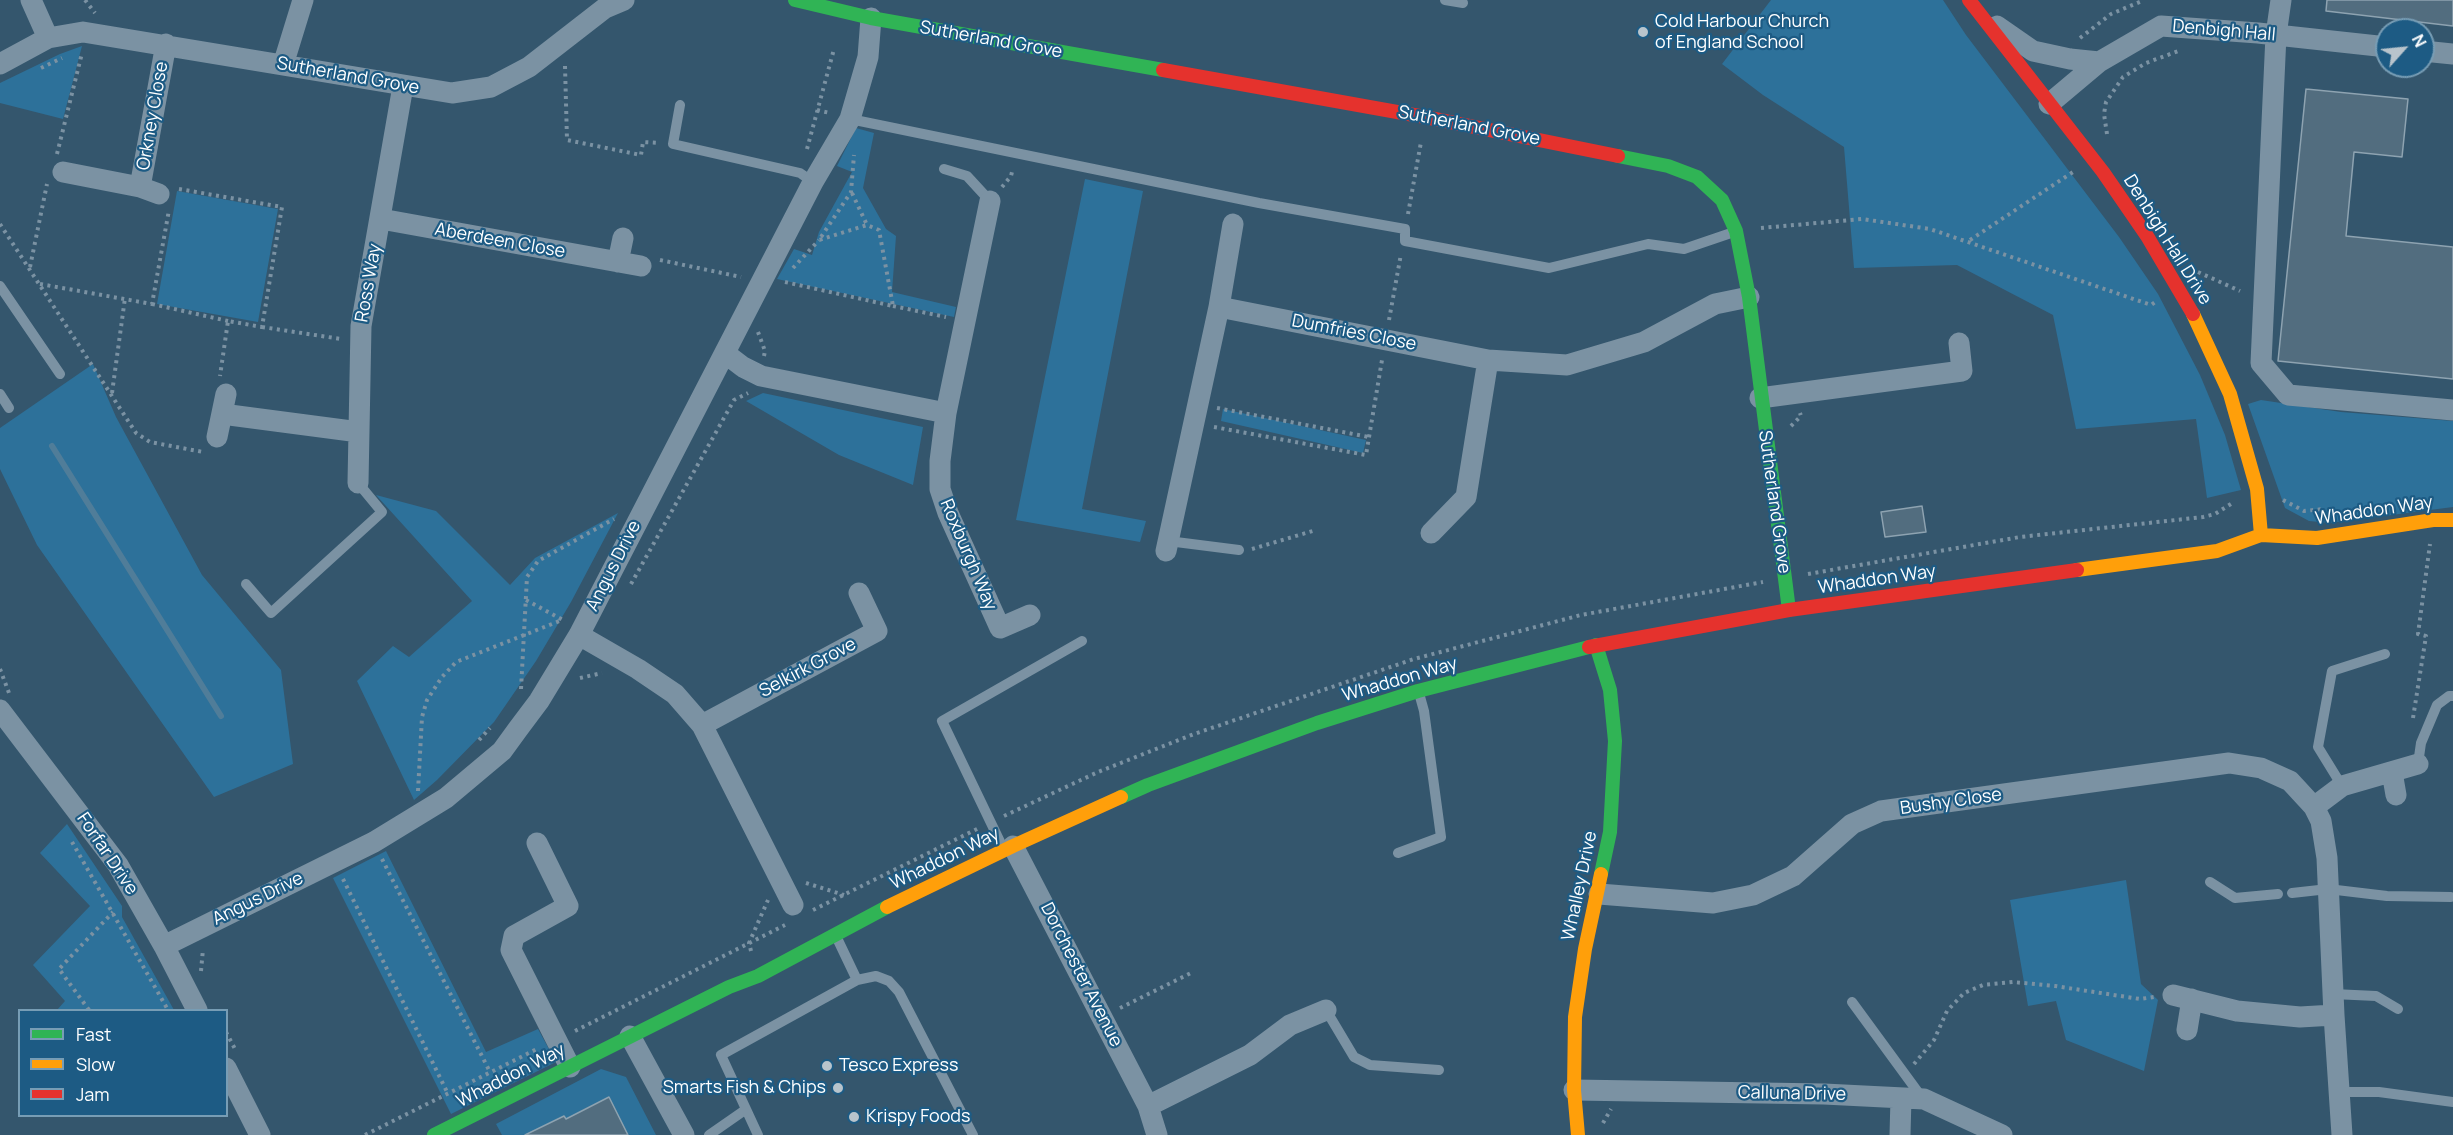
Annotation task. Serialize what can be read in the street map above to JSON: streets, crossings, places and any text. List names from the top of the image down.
{
  "streets": {
    "street": [
      "Denbigh Hall",
      "Sutherland Grove",
      "Orkney Close",
      "Denbigh Hall Drive",
      "Aberdeen Close",
      "Ross Way",
      "Dumfries Close",
      "Whaddon Way",
      "Roxburgh Way",
      "Angus Drive",
      "Selkirk Grove",
      "Bushy Close",
      "Forfar Drive",
      "Whalley Drive",
      "Dorchester Avenue",
      "Calluna Drive"
    ]
  },
  "crossings": [
    ["Denbigh Hall", "Denbigh Hall Drive"],
    ["Sutherland Grove", "Orkney Close"],
    ["Sutherland Grove", "Ross Way"],
    ["Sutherland Grove", "Dumfries Close"],
    ["Sutherland Grove", "Whaddon Way"],
    ["Sutherland Grove", "Angus Drive"],
    ["Denbigh Hall Drive", "Whaddon Way"],
    ["Aberdeen Close", "Ross Way"],
    ["Whaddon Way", "Whalley Drive"],
    ["Whaddon Way", "Dorchester Avenue"],
    ["Angus Drive", "Forfar Drive"],
    ["Bushy Close", "Whalley Drive"],
    ["Whalley Drive", "Calluna Drive"]
  ],
  "places": [
    "Cold Harbour Church of England School",
    "Tesco Express",
    "Smarts Fish & Chips",
    "Krispy Foods"
  ],
  "legend": ["Fast", "Slow", "Jam"],
  "north": "top right"
}
